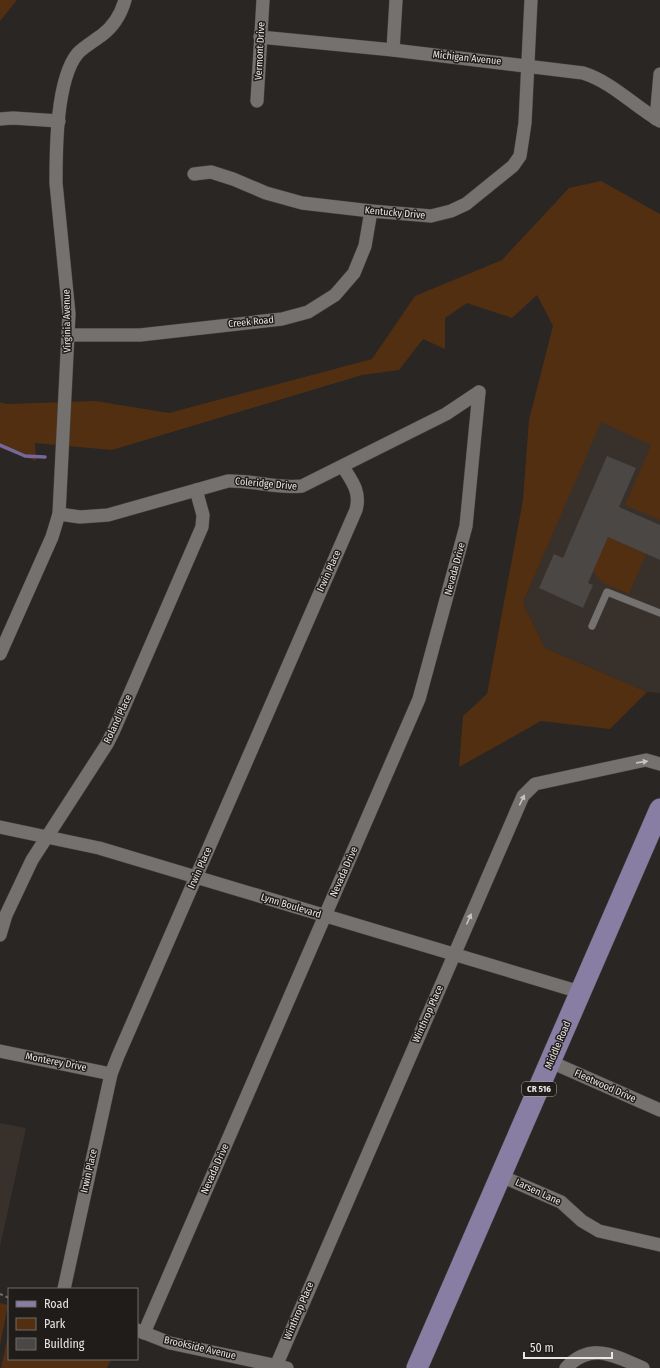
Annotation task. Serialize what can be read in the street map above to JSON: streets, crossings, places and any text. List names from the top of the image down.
{
  "streets": {
    "main road": ["Middle Road", "CR 516"],
    "street": [
      "Vermont Drive",
      "Michigan Avenue",
      "Kentucky Drive",
      "Virginia Avenue",
      "Creek Road",
      "Coleridge Drive",
      "Nevada Drive",
      "Irwin Place",
      "Roland Place",
      "Lynn Boulevard",
      "Winthrop Place",
      "Monterey Drive",
      "Fleetwood Drive",
      "Larsen Lane",
      "Brookside Avenue"
    ]
  },
  "crossings": [
    ["Vermont Drive", "Michigan Avenue"],
    ["Michigan Avenue", "Kentucky Drive"],
    ["Kentucky Drive", "Creek Road"],
    ["Virginia Avenue", "Creek Road"],
    ["Virginia Avenue", "Coleridge Drive"],
    ["Coleridge Drive", "Nevada Drive"],
    ["Coleridge Drive", "Irwin Place"],
    ["Coleridge Drive", "Roland Place"],
    ["Nevada Drive", "Lynn Boulevard"],
    ["Nevada Drive", "Brookside Avenue"],
    ["Irwin Place", "Lynn Boulevard"],
    ["Irwin Place", "Monterey Drive"],
    ["Roland Place", "Lynn Boulevard"],
    ["Lynn Boulevard", "Winthrop Place"],
    ["Lynn Boulevard", "Middle Road"],
    ["Winthrop Place", "Brookside Avenue"],
    ["Middle Road", "Fleetwood Drive"],
    ["Middle Road", "Larsen Lane"]
  ],
  "one_way": ["Winthrop Place"],
  "legend": ["Road", "Park", "Building"],
  "scale_bar": "50 m"
}
